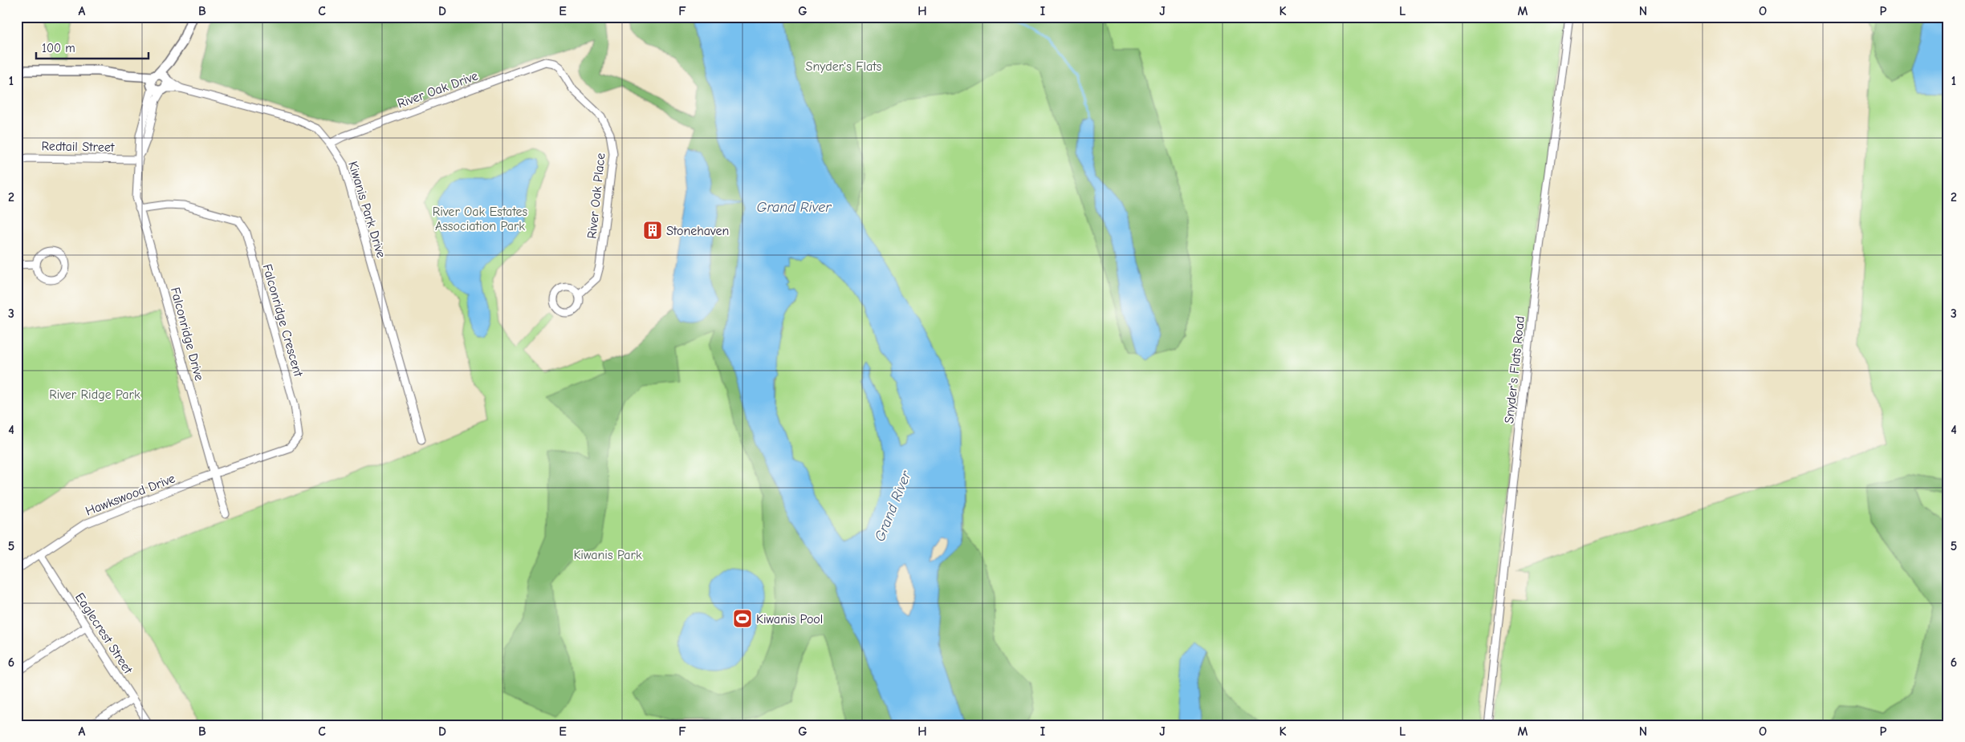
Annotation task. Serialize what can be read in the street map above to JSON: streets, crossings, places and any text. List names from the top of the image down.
{
  "streets": {
    "street": [
      "River Oak Drive",
      "Redtail Street",
      "River Oak Place",
      "Kiwanis Park Drive",
      "Falconridge Crescent",
      "Falconridge Drive",
      "Snyder's Flats Road",
      "Hawkswood Drive",
      "Eaglecrest Street"
    ]
  },
  "crossings": [
    ["River Oak Drive", "River Oak Place"],
    ["River Oak Drive", "Kiwanis Park Drive"],
    ["Redtail Street", "Falconridge Drive"],
    ["Kiwanis Park Drive", "Falconridge Drive"],
    ["Falconridge Crescent", "Falconridge Drive"],
    ["Falconridge Crescent", "Hawkswood Drive"],
    ["Falconridge Drive", "Hawkswood Drive"],
    ["Hawkswood Drive", "Eaglecrest Street"]
  ],
  "water": ["Grand River"],
  "parks": [
    "Snyder's Flats",
    "River Oak Estates Association Park",
    "River Ridge Park",
    "Kiwanis Park"
  ],
  "places": {
    "building": ["Stonehaven"],
    "sports": ["Kiwanis Pool"]
  },
  "scale_bar": "100 m",
  "grid": {
    "columns": [
      "A",
      "B",
      "C",
      "D",
      "E",
      "F",
      "G",
      "H",
      "I",
      "J",
      "K",
      "L",
      "M",
      "N",
      "O",
      "P"
    ],
    "rows": [
      "1",
      "2",
      "3",
      "4",
      "5",
      "6"
    ]
  }
}
